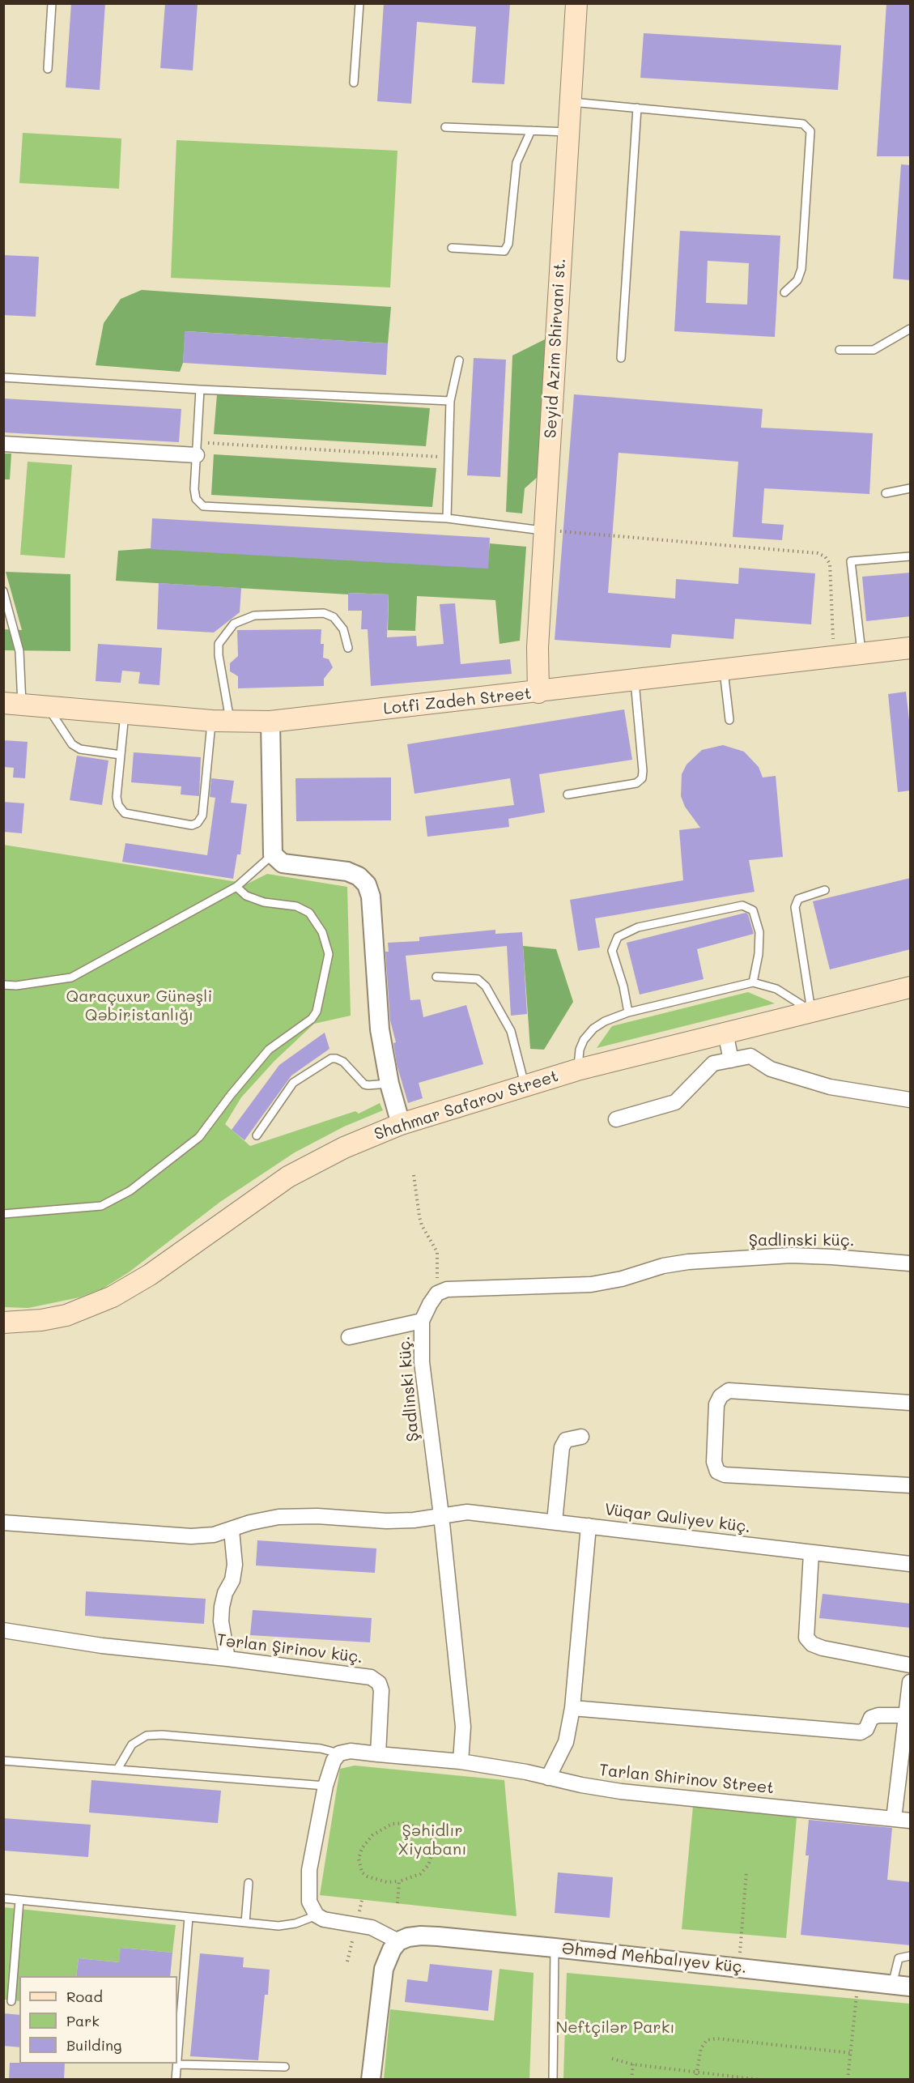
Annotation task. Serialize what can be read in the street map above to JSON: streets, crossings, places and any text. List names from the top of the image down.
{
  "streets": {
    "main road": ["Seyid Azim Shirvani st.", "Lotfi Zadeh Street", "Shahmar Safarov Street"],
    "street": [
      "Şadlinski küç.",
      "Vüqar Quliyev küç.",
      "Tərlan Şirinov küç.",
      "Tarlan Shirinov Street",
      "Əhməd Mehbalıyev küç."
    ]
  },
  "crossings": [
    ["Seyid Azim Shirvani st.", "Lotfi Zadeh Street"],
    ["Şadlinski küç.", "Vüqar Quliyev küç."],
    ["Şadlinski küç.", "Tarlan Shirinov Street"]
  ],
  "parks": ["Qaraçuxur Günəşli Qəbiristanlığı", "Şəhidlır Xiyabanı", "Neftçilər Parkı"],
  "legend": ["Road", "Park", "Building"]
}
